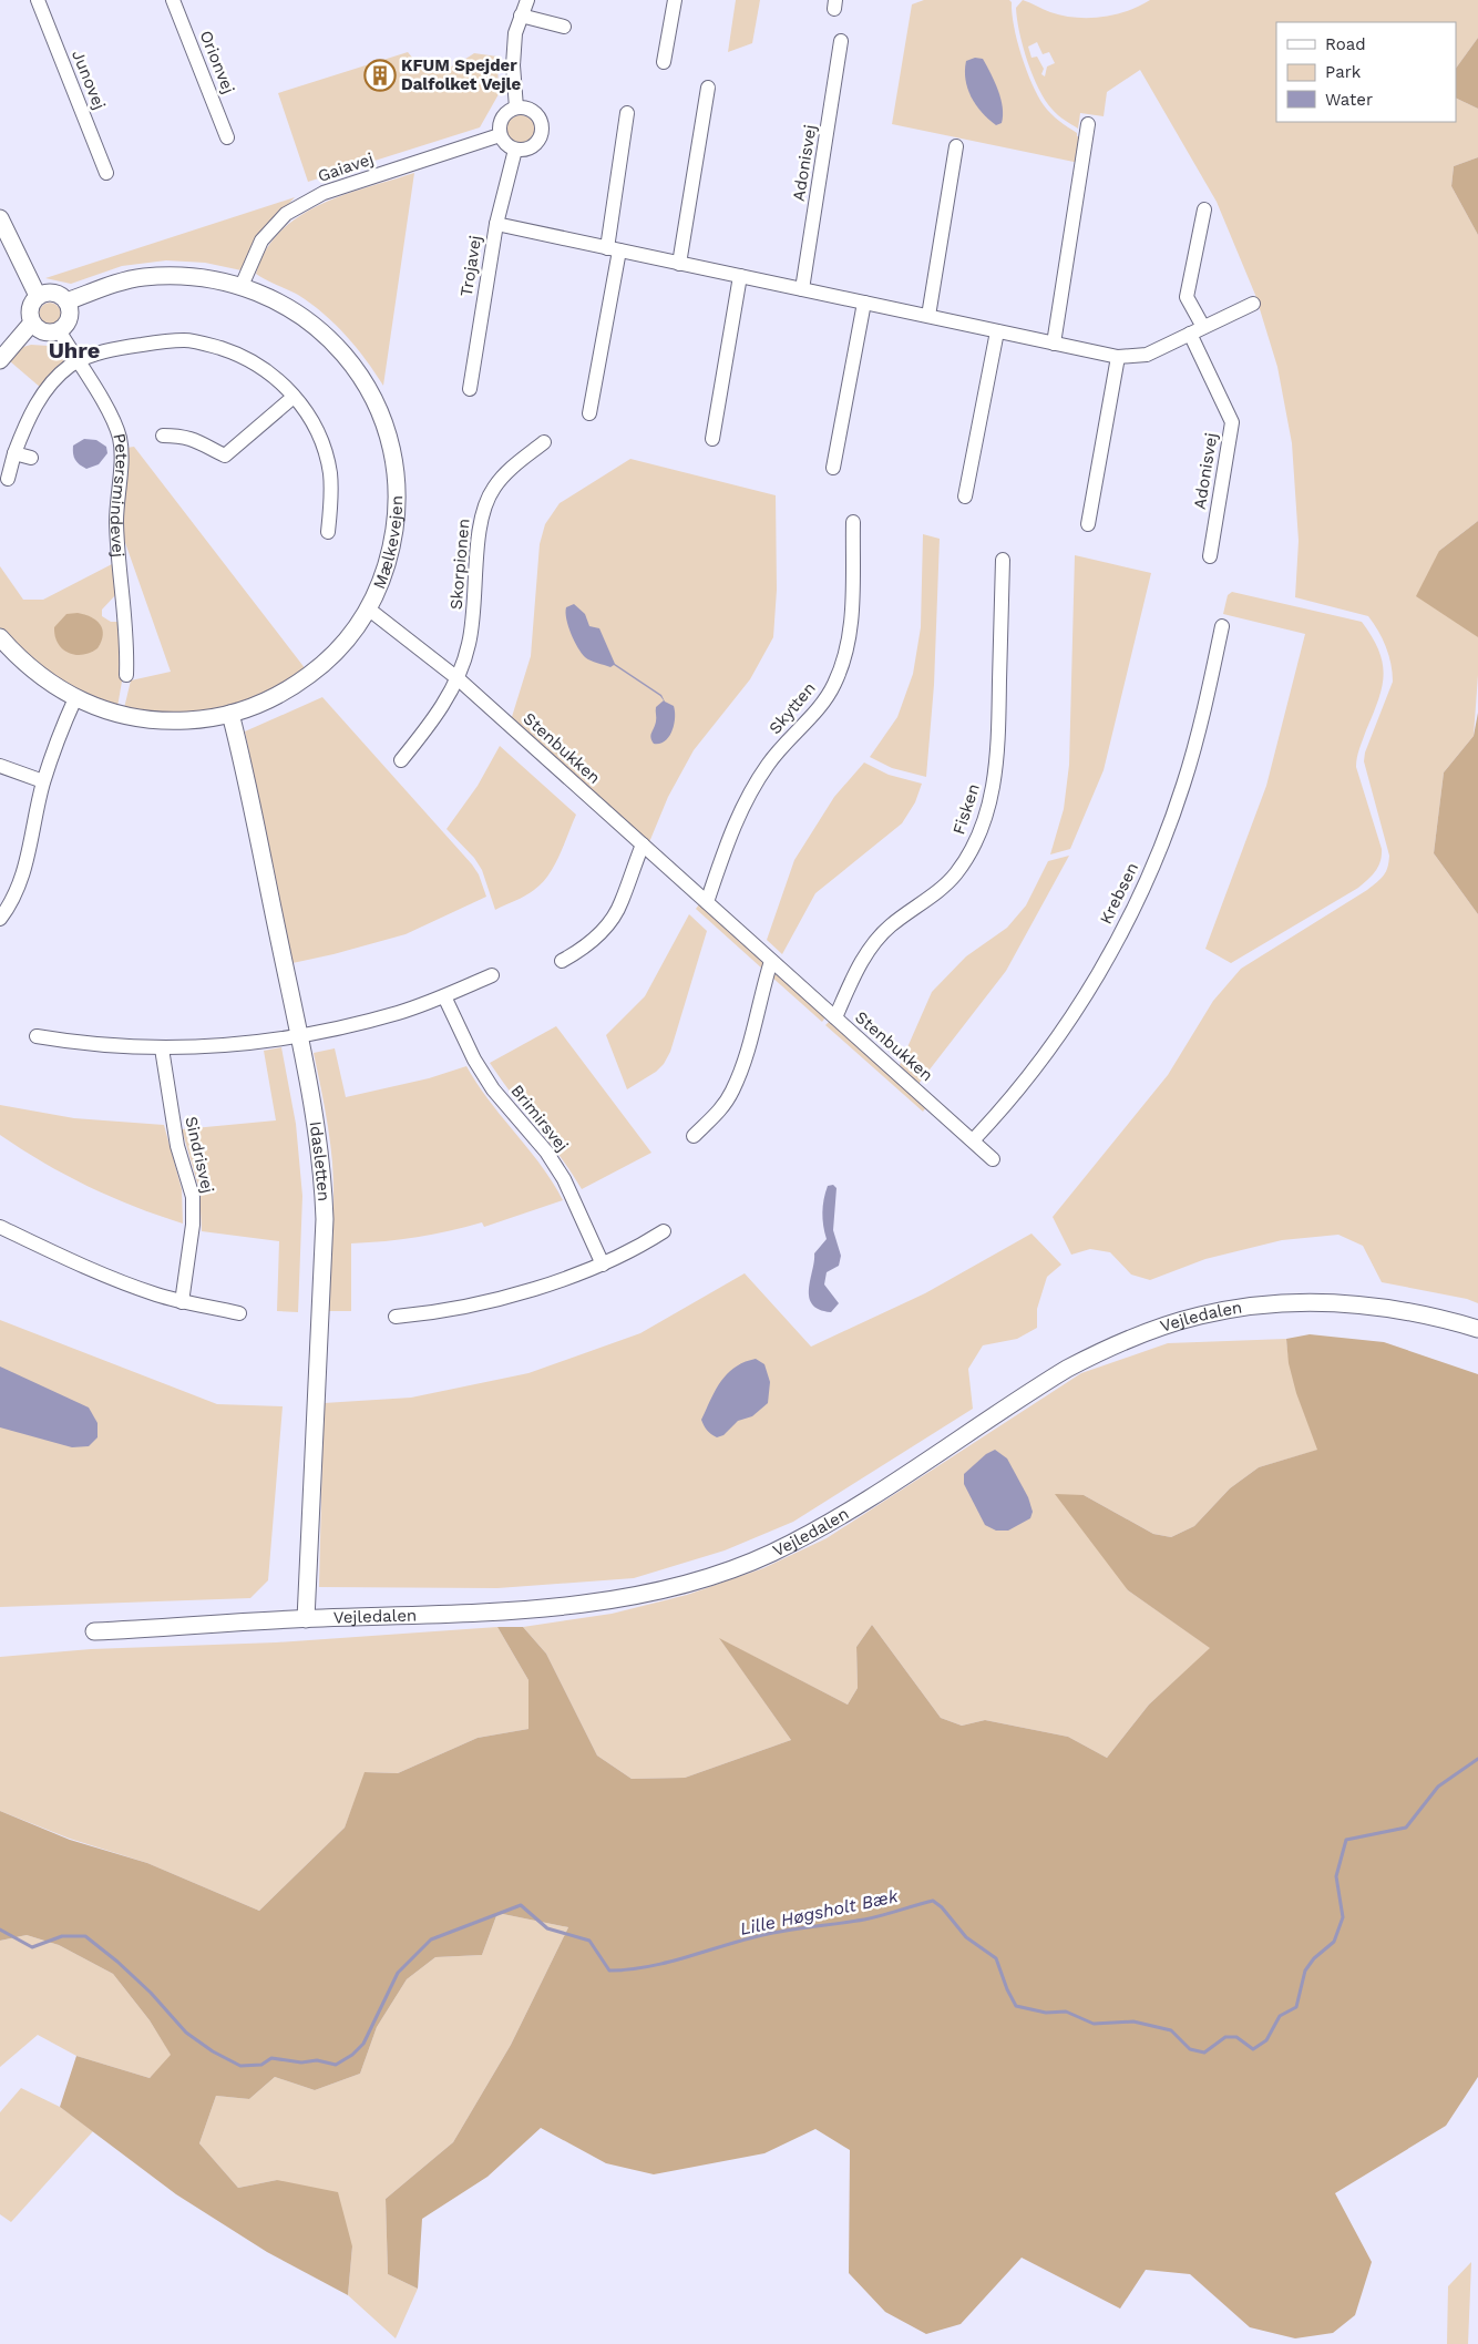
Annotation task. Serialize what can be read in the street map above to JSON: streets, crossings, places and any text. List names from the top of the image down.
{
  "streets": {
    "street": [
      "Orionvej",
      "Junovej",
      "Adonisvej",
      "Gaiavej",
      "Trojavej",
      "Petersmindevej",
      "Mælkevejen",
      "Skorpionen",
      "Skytten",
      "Stenbukken",
      "Fisken",
      "Krebsen",
      "Brimirsvej",
      "Sindrisvej",
      "Idasletten",
      "Vejledalen"
    ]
  },
  "crossings": [
    ["Gaiavej", "Trojavej"],
    ["Gaiavej", "Mælkevejen"],
    ["Petersmindevej", "Mælkevejen"],
    ["Mælkevejen", "Stenbukken"],
    ["Mælkevejen", "Idasletten"],
    ["Skorpionen", "Stenbukken"],
    ["Skytten", "Stenbukken"],
    ["Stenbukken", "Fisken"],
    ["Stenbukken", "Krebsen"],
    ["Idasletten", "Vejledalen"]
  ],
  "districts": ["Uhre"],
  "water": ["Lille Høgsholt Bæk"],
  "places": {
    "building": ["KFUM Spejder Dalfolket Vejle"]
  },
  "legend": ["Road", "Park", "Water"]
}
